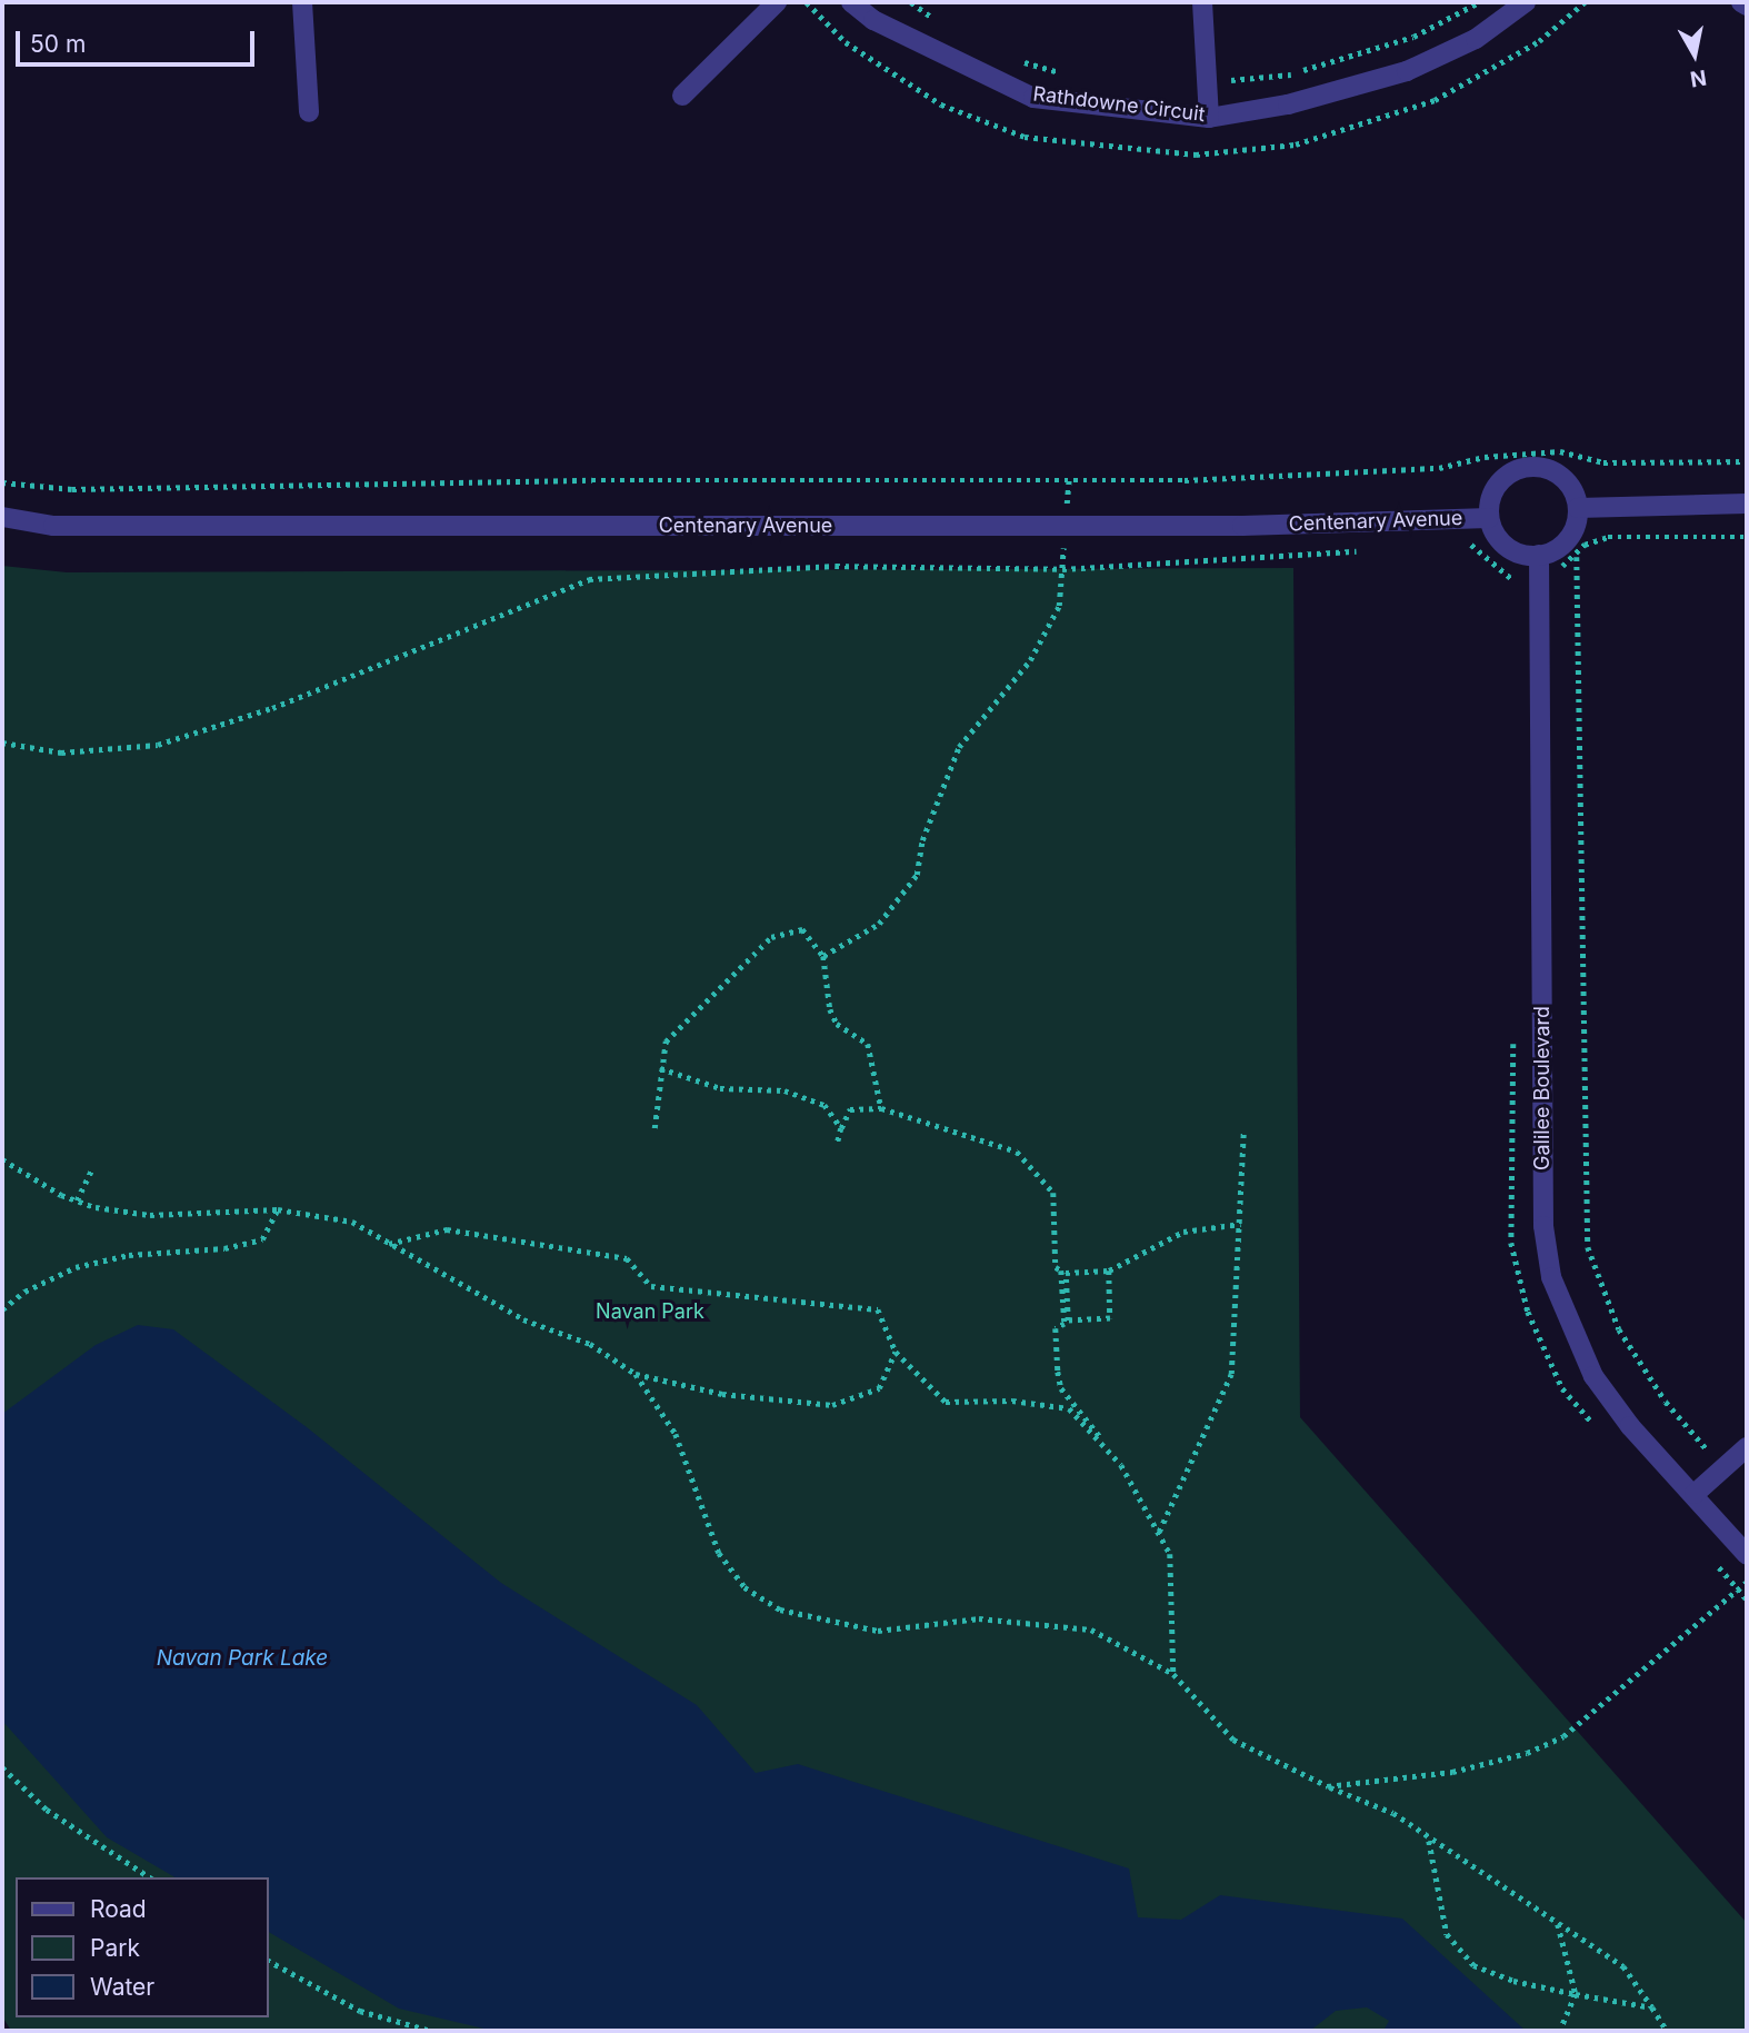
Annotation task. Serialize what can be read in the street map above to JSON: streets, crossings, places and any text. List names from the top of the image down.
{
  "streets": {
    "street": ["Rathdowne Circuit", "Centenary Avenue", "Galilee Boulevard"]
  },
  "crossings": [
    ["Centenary Avenue", "Galilee Boulevard"]
  ],
  "water": ["Navan Park Lake"],
  "parks": ["Navan Park"],
  "legend": ["Road", "Park", "Water"],
  "scale_bar": "50 m",
  "north": "bottom"
}
